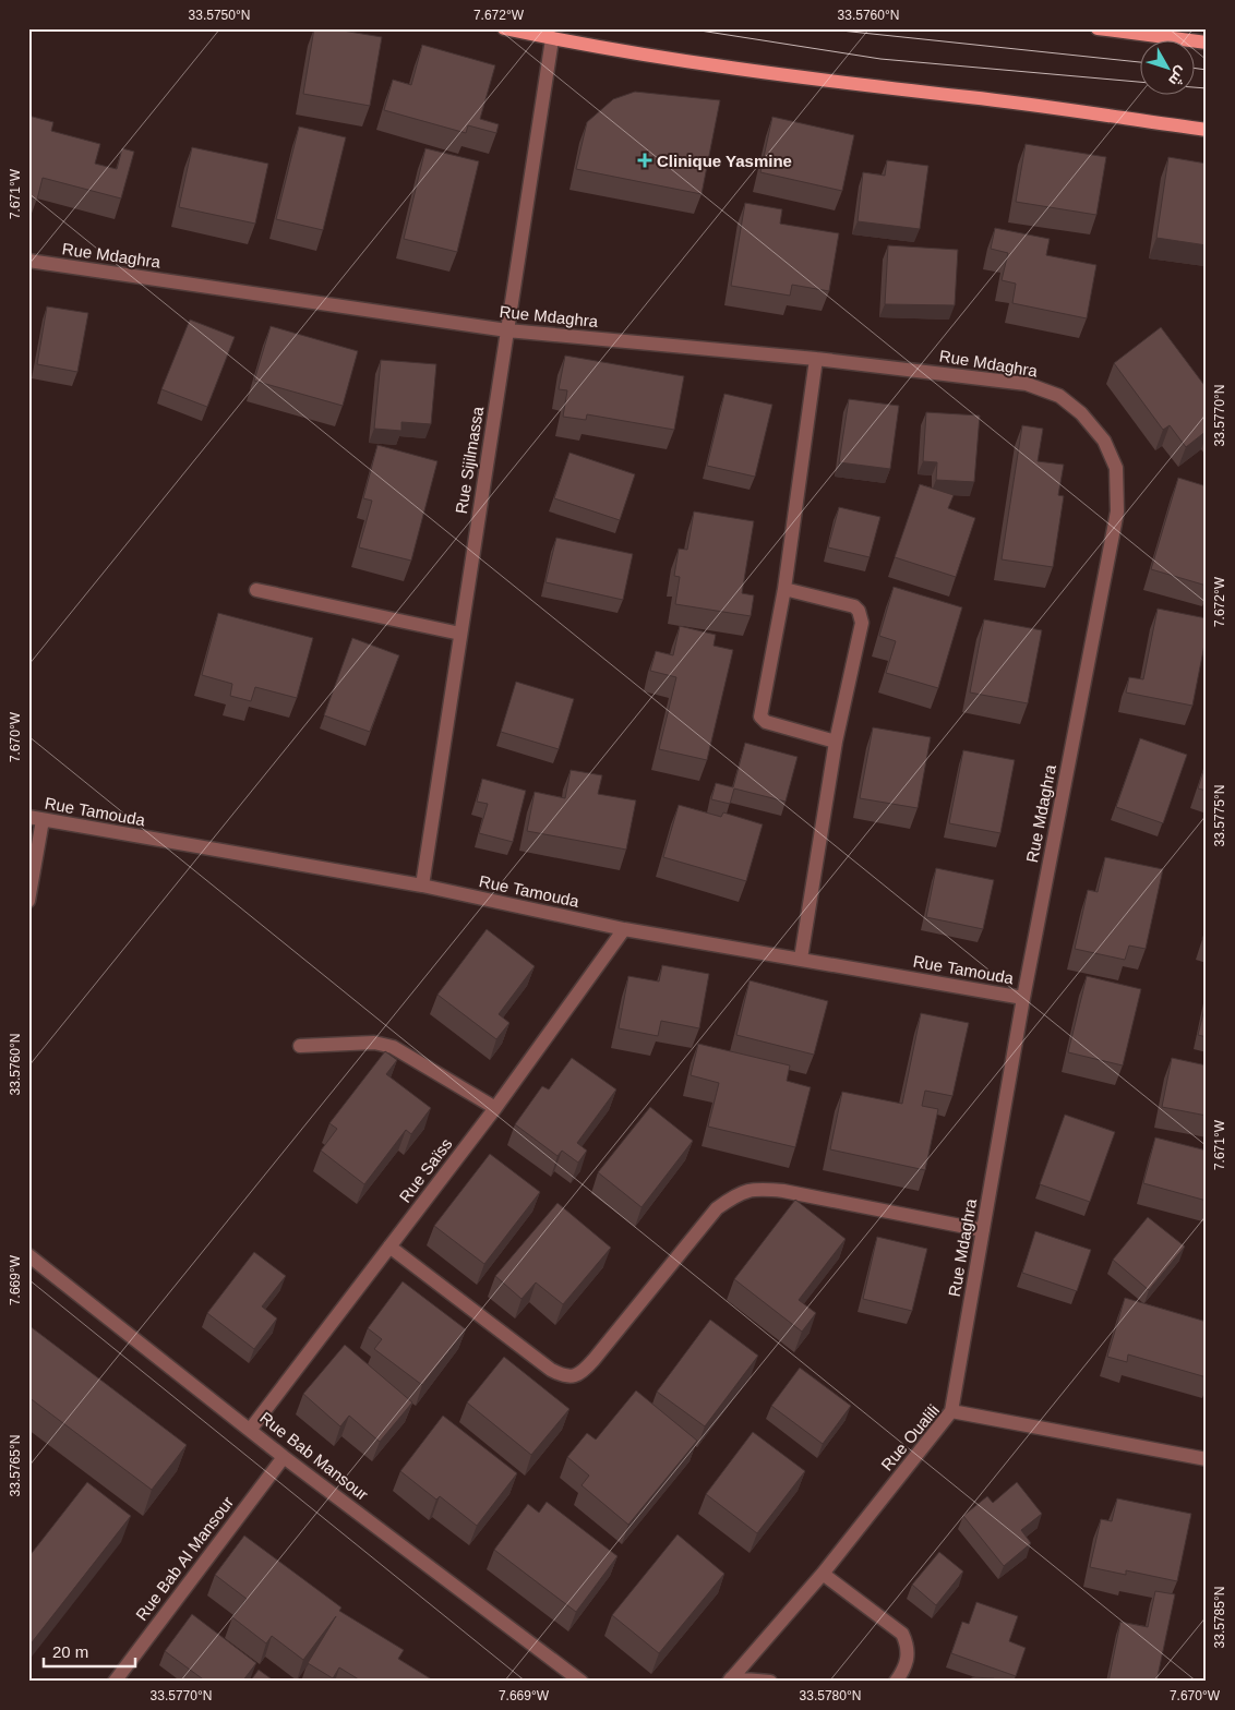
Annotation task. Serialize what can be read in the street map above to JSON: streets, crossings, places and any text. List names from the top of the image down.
{
  "streets": {
    "street": [
      "Rue Mdaghra",
      "Rue Sijilmassa",
      "Rue Tamouda",
      "Rue Saïss",
      "Rue Oualili",
      "Rue Bab Mansour",
      "Rue Bab Al Mansour"
    ]
  },
  "crossings": [
    ["Rue Mdaghra", "Rue Sijilmassa"],
    ["Rue Mdaghra", "Rue Tamouda"],
    ["Rue Mdaghra", "Rue Oualili"],
    ["Rue Sijilmassa", "Rue Tamouda"],
    ["Rue Tamouda", "Rue Saïss"],
    ["Rue Saïss", "Rue Bab Mansour"],
    ["Rue Bab Mansour", "Rue Bab Al Mansour"]
  ],
  "places": {
    "health": ["Clinique Yasmine"]
  },
  "scale_bar": "20 m",
  "north": "bottom right",
  "coordinates": [
    "33.5750°N",
    "7.672°W",
    "33.5760°N",
    "7.671°W",
    "33.5770°N",
    "7.670°W",
    "33.5775°N",
    "7.669°W",
    "33.5765°N",
    "33.5785°N",
    "33.5780°N"
  ]
}
